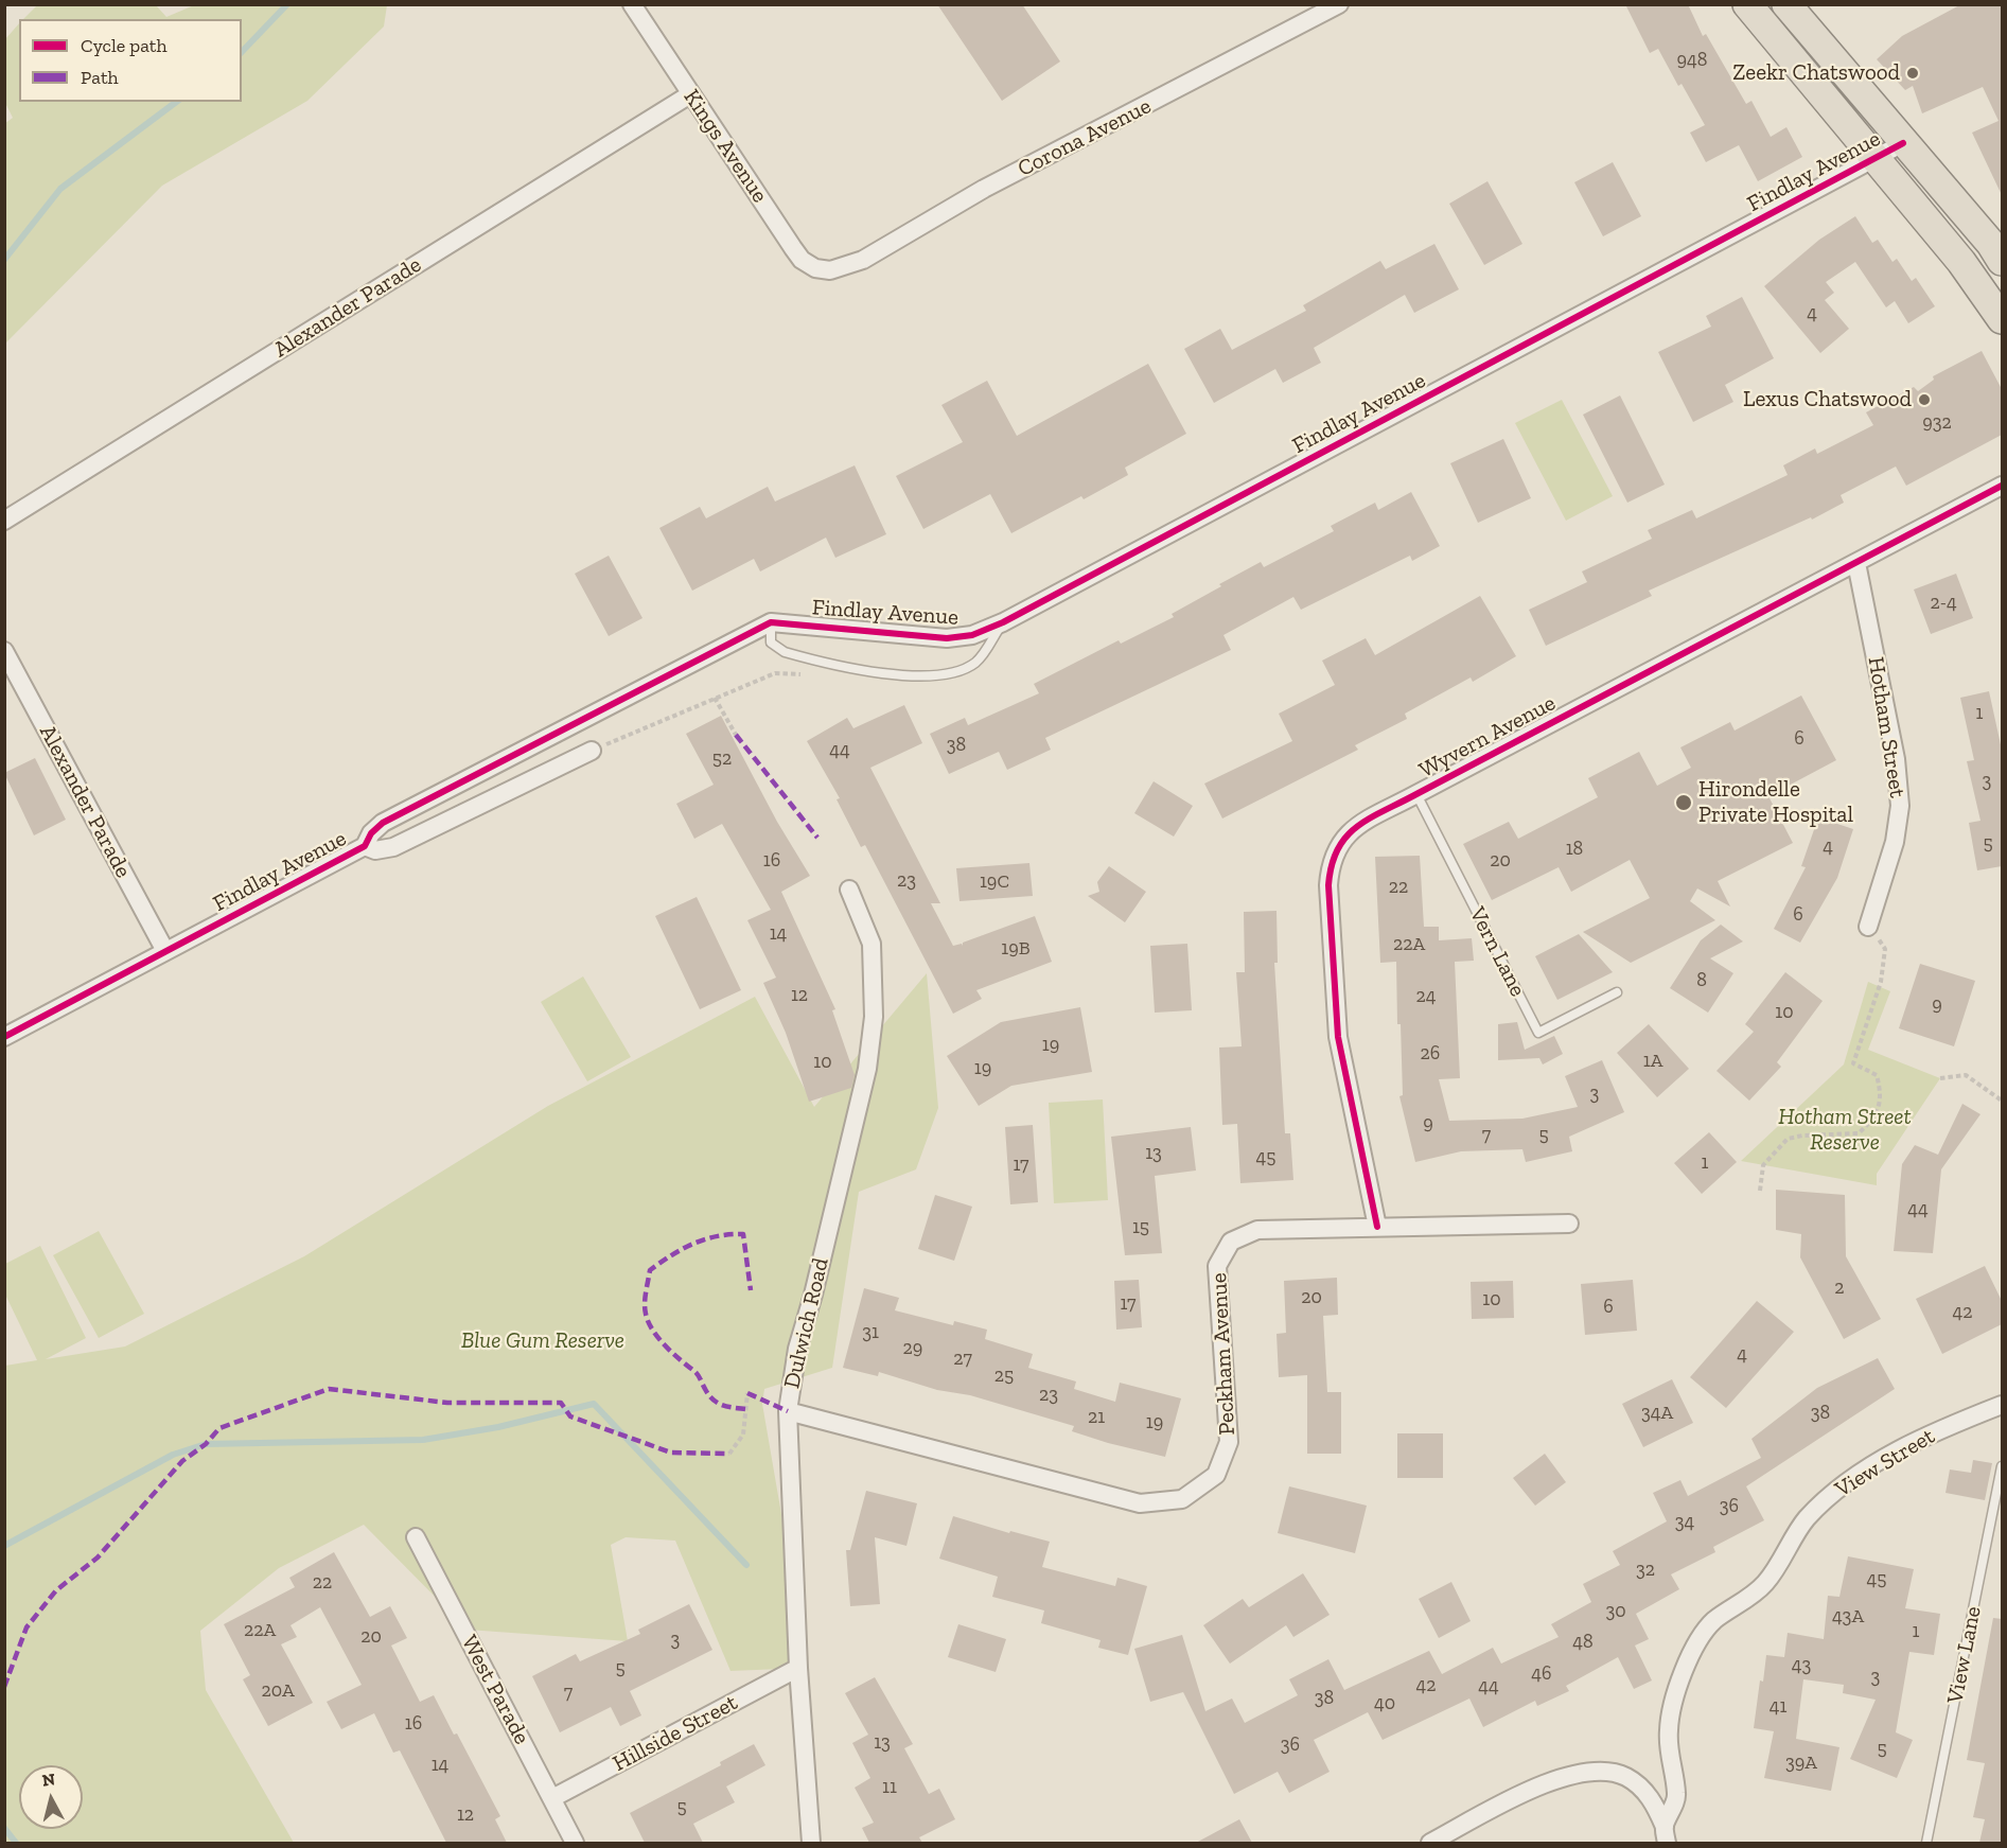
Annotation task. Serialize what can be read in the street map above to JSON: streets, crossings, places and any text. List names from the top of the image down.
{
  "streets": {
    "street": [
      "Corona Avenue",
      "Kings Avenue",
      "Findlay Avenue",
      "Alexander Parade",
      "Hotham Street",
      "Wyvern Avenue",
      "Dulwich Road",
      "Peckham Avenue",
      "View Street",
      "West Parade",
      "Hillside Street"
    ],
    "lane": ["Vern Lane", "View Lane"]
  },
  "crossings": [
    ["Corona Avenue", "Kings Avenue"],
    ["Kings Avenue", "Alexander Parade"],
    ["Findlay Avenue", "Alexander Parade"],
    ["Hotham Street", "Wyvern Avenue"],
    ["Wyvern Avenue", "Vern Lane"],
    ["Wyvern Avenue", "Peckham Avenue"],
    ["Dulwich Road", "Peckham Avenue"],
    ["Dulwich Road", "Hillside Street"],
    ["West Parade", "Hillside Street"]
  ],
  "parks": ["Hotham Street Reserve", "Blue Gum Reserve"],
  "places": ["Zeekr Chatswood", "Lexus Chatswood", "Hirondelle Private Hospital"],
  "house_numbers": [
    "948",
    "4",
    "932",
    "2-4",
    "1",
    "6",
    "38",
    "44",
    "52",
    "3",
    "5",
    "4",
    "18",
    "16",
    "20",
    "23",
    "19C",
    "22",
    "6",
    "14",
    "22A",
    "19B",
    "8",
    "12",
    "24",
    "9",
    "10",
    "19",
    "26",
    "1A",
    "10",
    "19",
    "3",
    "9",
    "7",
    "5",
    "13",
    "45",
    "1",
    "17",
    "44",
    "15",
    "2",
    "20",
    "10",
    "17",
    "6",
    "42",
    "31",
    "29",
    "4",
    "27",
    "25",
    "23",
    "34A",
    "38",
    "21",
    "19",
    "36",
    "34",
    "32",
    "45",
    "22",
    "30",
    "43A",
    "22A",
    "1",
    "20",
    "3",
    "48",
    "43",
    "5",
    "46",
    "3",
    "42",
    "44",
    "20A",
    "7",
    "38",
    "40",
    "41",
    "16",
    "13",
    "36",
    "5",
    "39A",
    "14",
    "11",
    "5",
    "12"
  ],
  "legend": ["Cycle path", "Path"],
  "north": "top"
}
